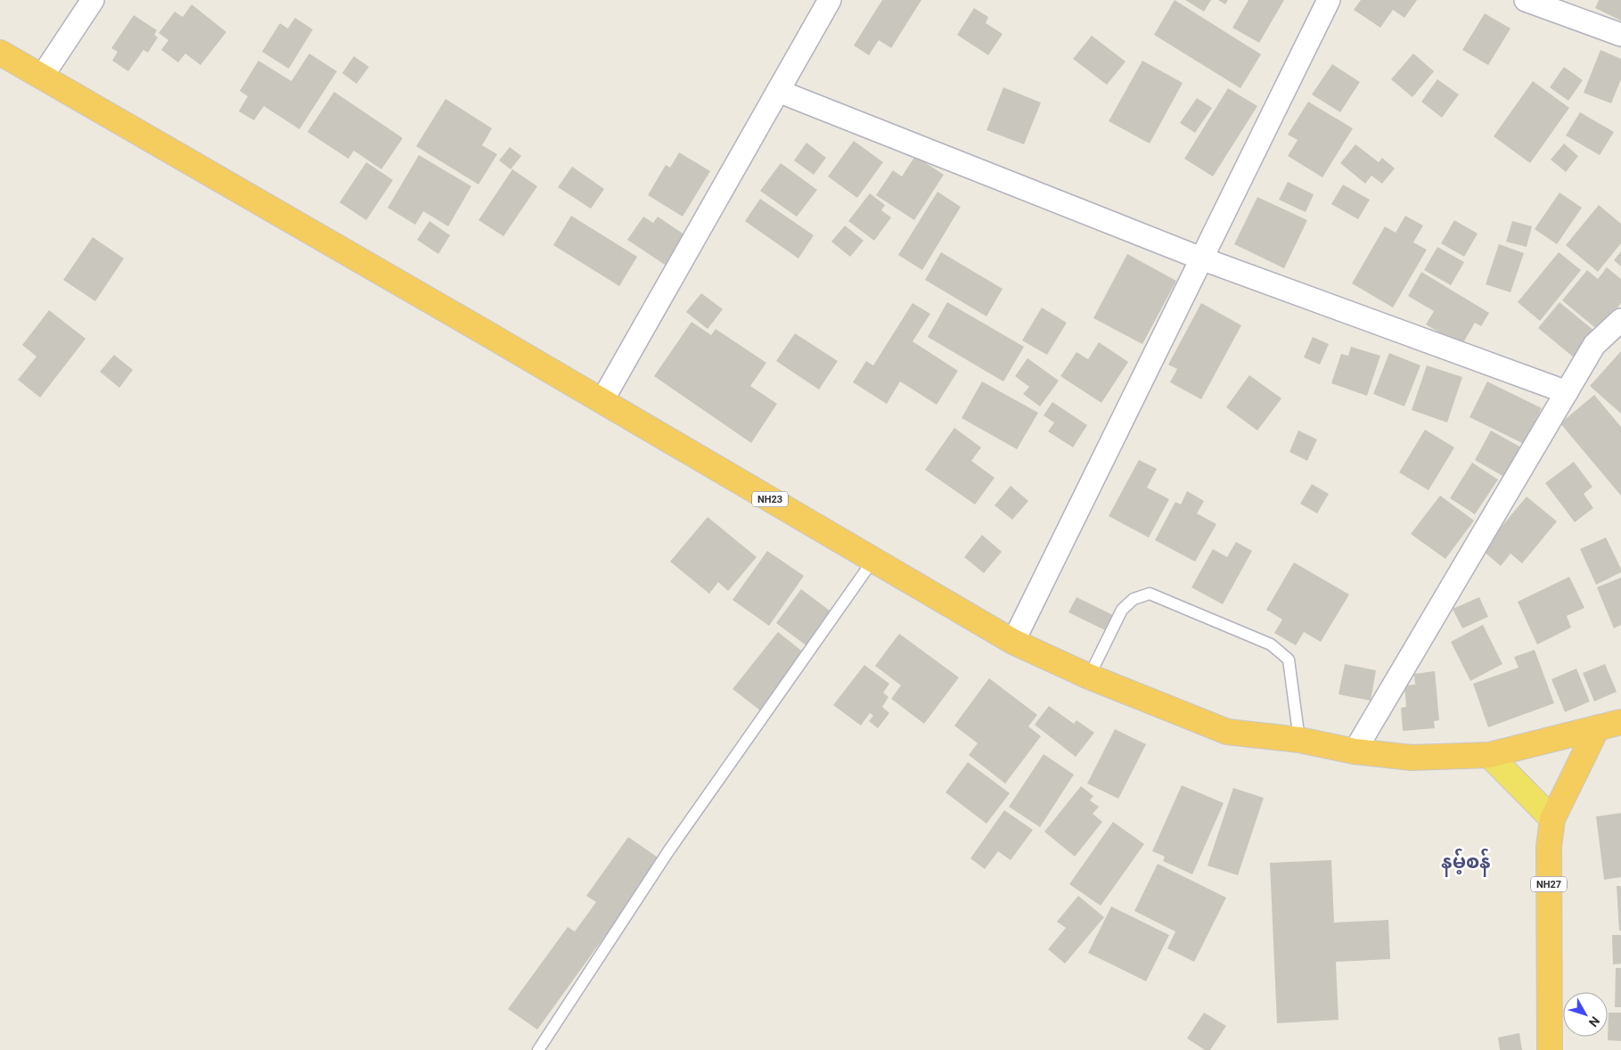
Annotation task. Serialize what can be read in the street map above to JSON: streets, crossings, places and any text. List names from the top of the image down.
{
  "streets": {
    "highway": ["NH23", "NH27"]
  },
  "crossings": [
    ["NH23", "NH27"]
  ],
  "districts": ["နမ့်စန်"],
  "north": "bottom right"
}
